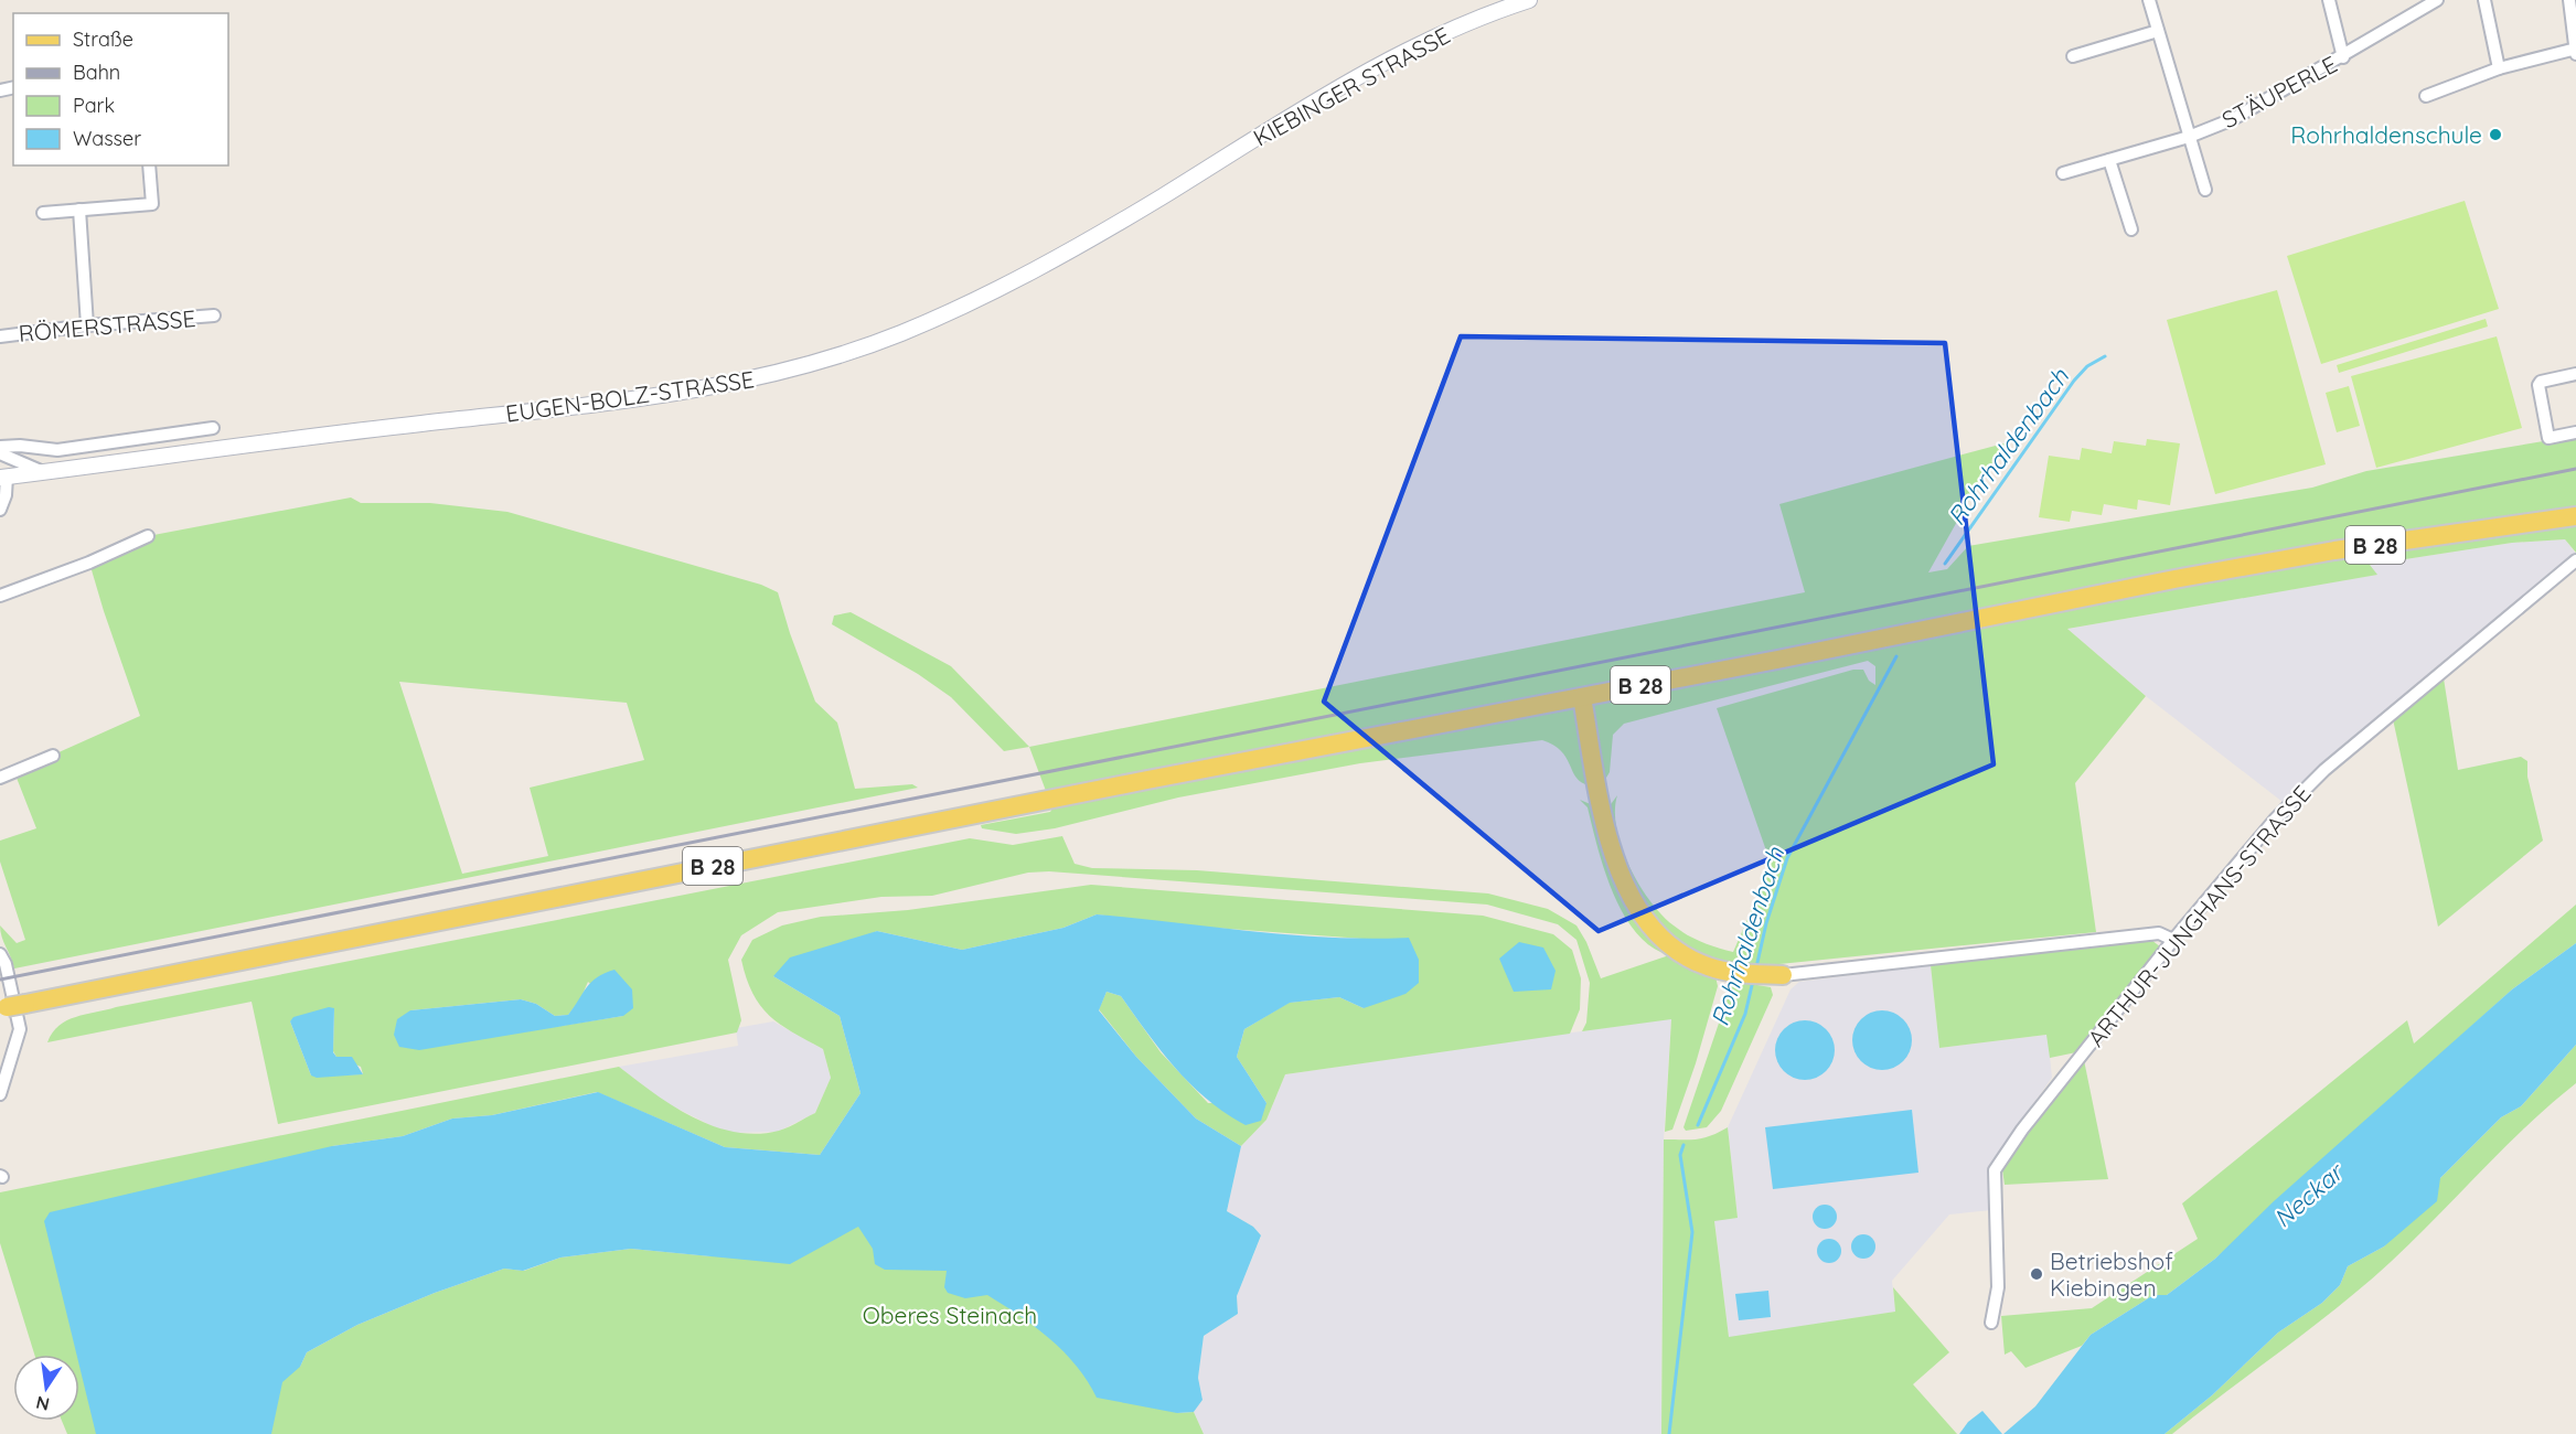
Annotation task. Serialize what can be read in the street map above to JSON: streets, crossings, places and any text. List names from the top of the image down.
{
  "streets": {
    "main road": ["B 28"],
    "street": [
      "KIEBINGER STRASSE",
      "STÄUPERLE",
      "RÖMERSTRASSE",
      "EUGEN-BOLZ-STRASSE",
      "ARTHUR-JUNGHANS-STRASSE"
    ]
  },
  "crossings": [
    ["KIEBINGER STRASSE", "EUGEN-BOLZ-STRASSE"]
  ],
  "water": ["Rohrhaldenbach", "Neckar"],
  "parks": ["Oberes Steinach"],
  "places": ["Rohrhaldenschule", "Betriebshof Kiebingen"],
  "legend": [
    "Straße",
    "Bahn",
    "Park",
    "Wasser"
  ],
  "north": "bottom"
}
